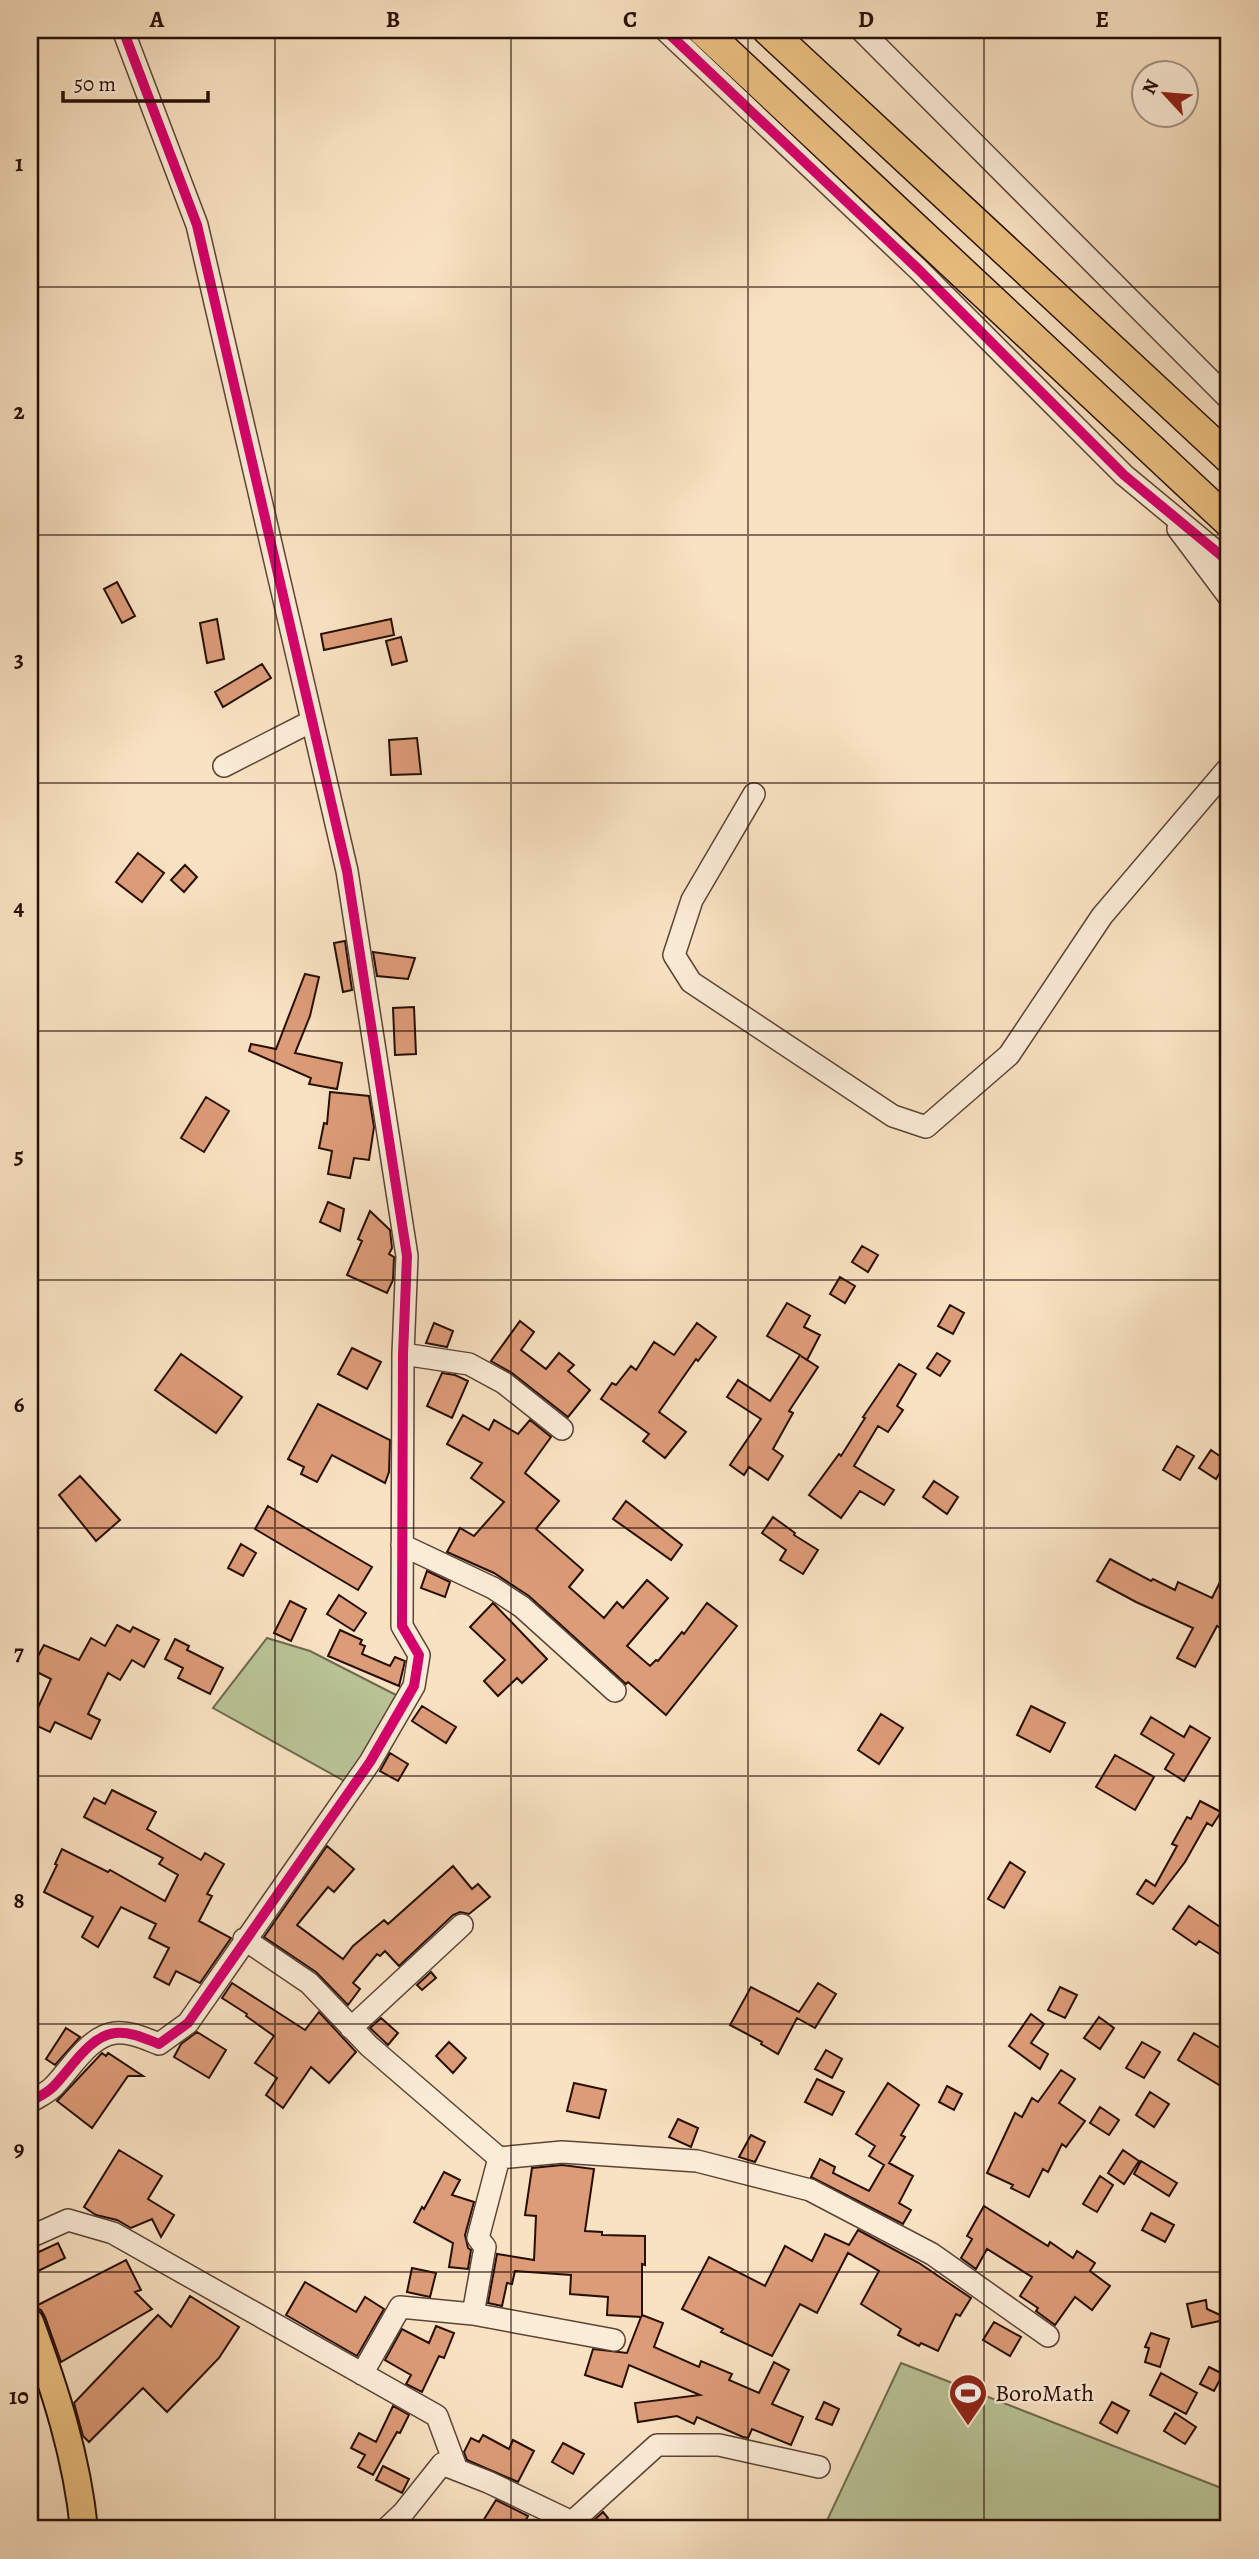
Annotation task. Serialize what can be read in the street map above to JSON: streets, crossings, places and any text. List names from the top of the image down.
{
  "places": {
    "sports": ["BoroMath"]
  },
  "scale_bar": "50 m",
  "north": "top left",
  "grid": {
    "columns": [
      "A",
      "B",
      "C",
      "D",
      "E"
    ],
    "rows": [
      "1",
      "2",
      "3",
      "4",
      "5",
      "6",
      "7",
      "8",
      "9",
      "10"
    ]
  }
}
